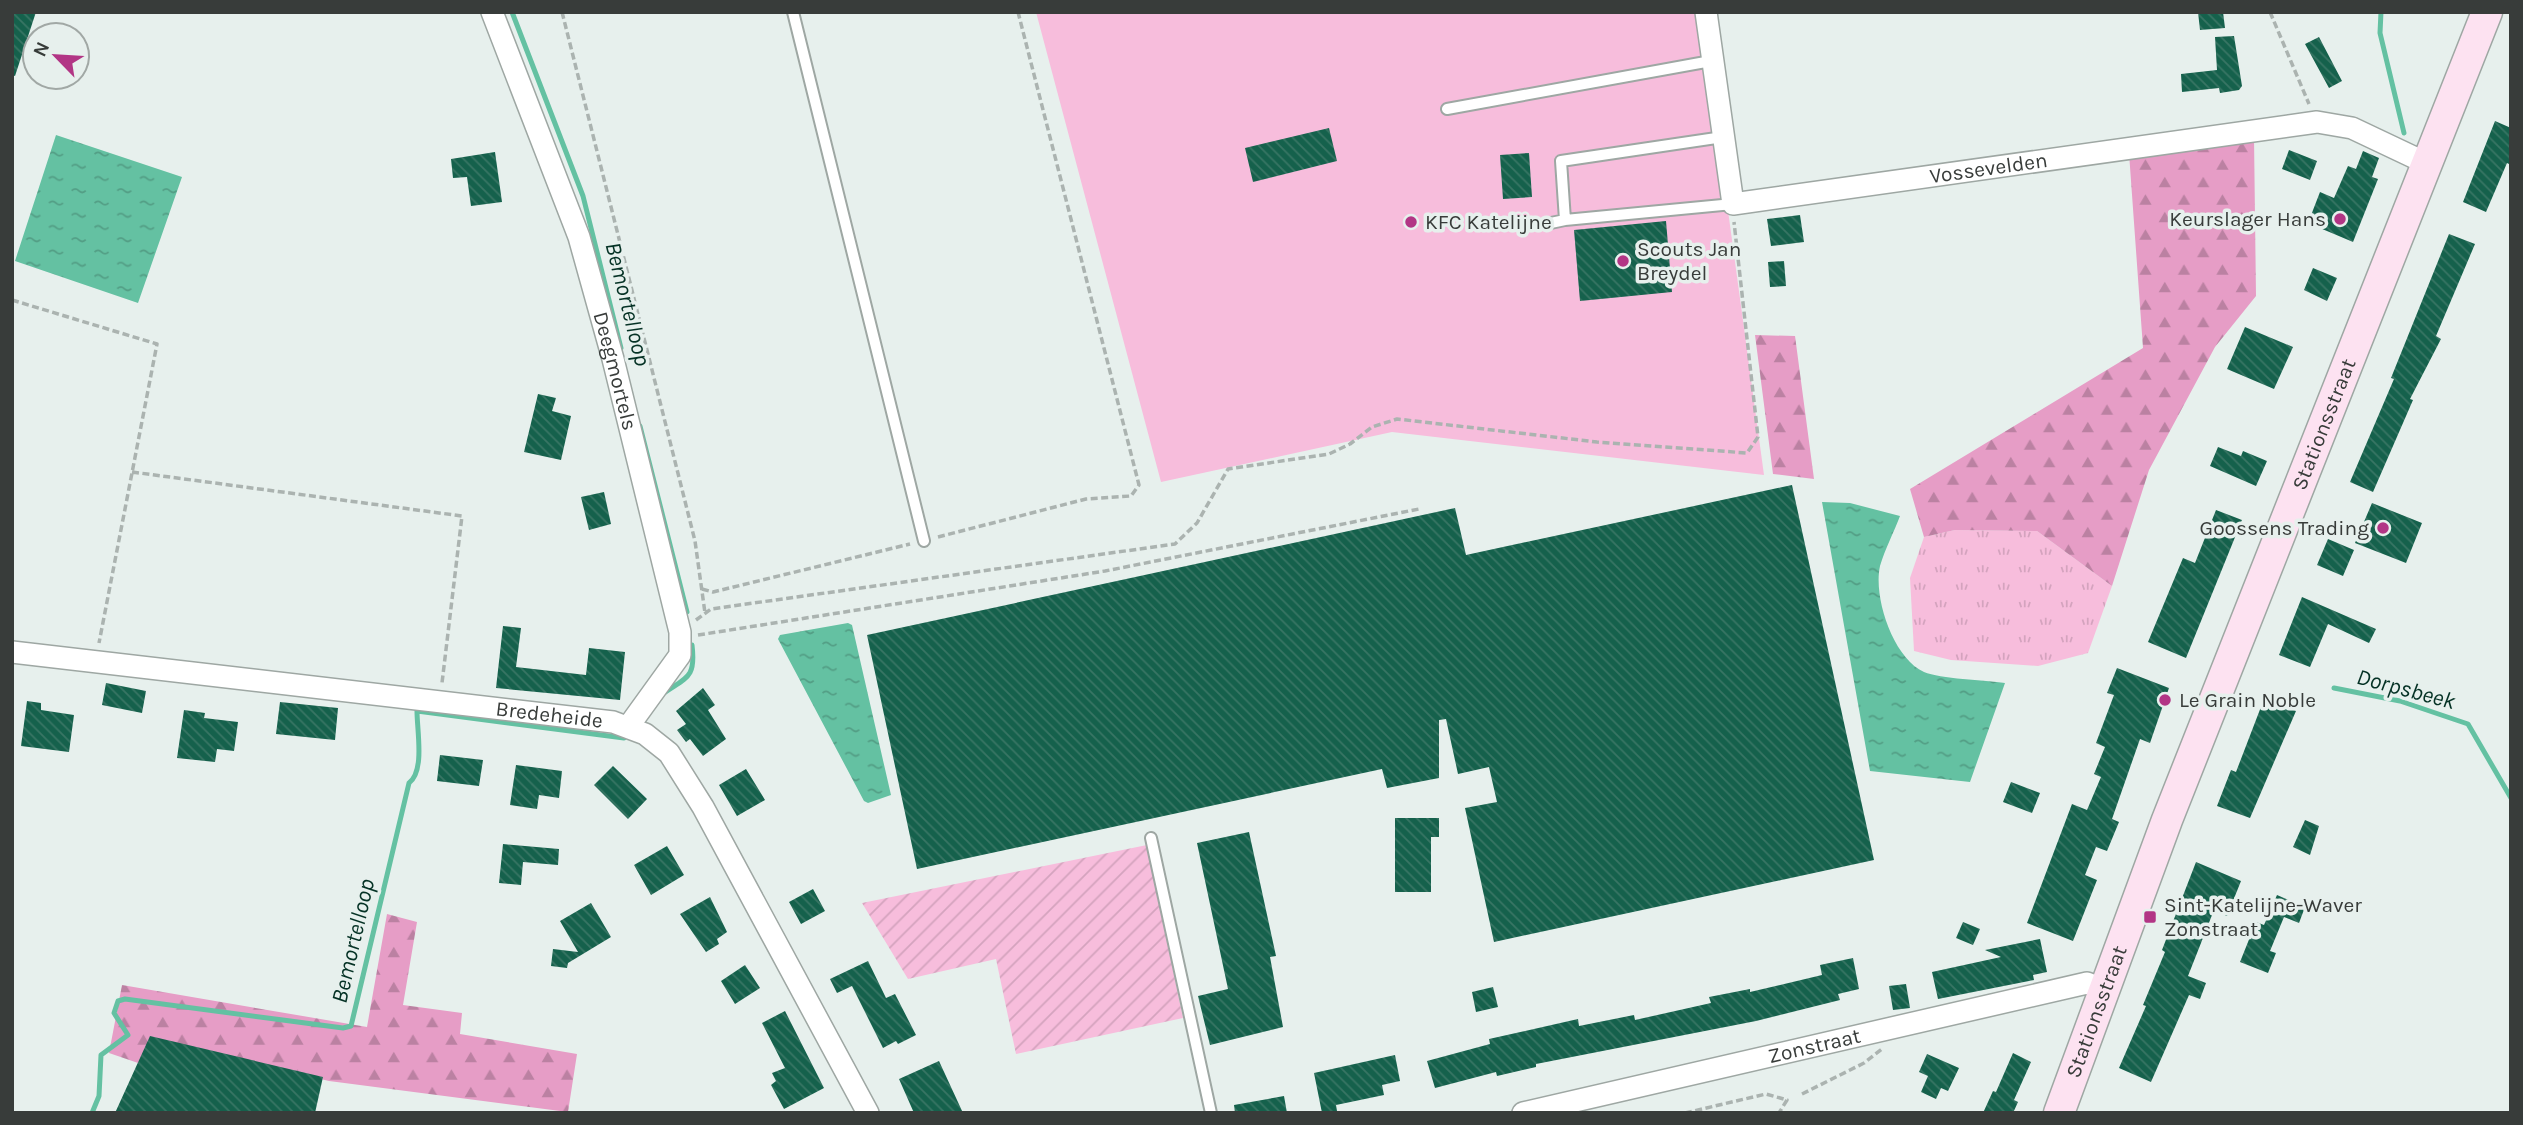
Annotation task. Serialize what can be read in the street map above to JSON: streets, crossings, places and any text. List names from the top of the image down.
{
  "streets": {
    "street": [
      "Vossevelden",
      "Deegmortels",
      "Stationsstraat",
      "Bredeheide",
      "Zonstraat"
    ]
  },
  "crossings": [
    ["Vossevelden", "Stationsstraat"],
    ["Stationsstraat", "Zonstraat"]
  ],
  "water": ["Bemortelloop", "Dorpsbeek"],
  "places": {
    "other": [
      "Keurslager Hans",
      "KFC Katelijne",
      "Scouts Jan Breydel",
      "Goossens Trading",
      "Le Grain Noble"
    ],
    "transit": ["Sint-Katelijne-Waver Zonstraat"]
  },
  "north": "top left"
}
